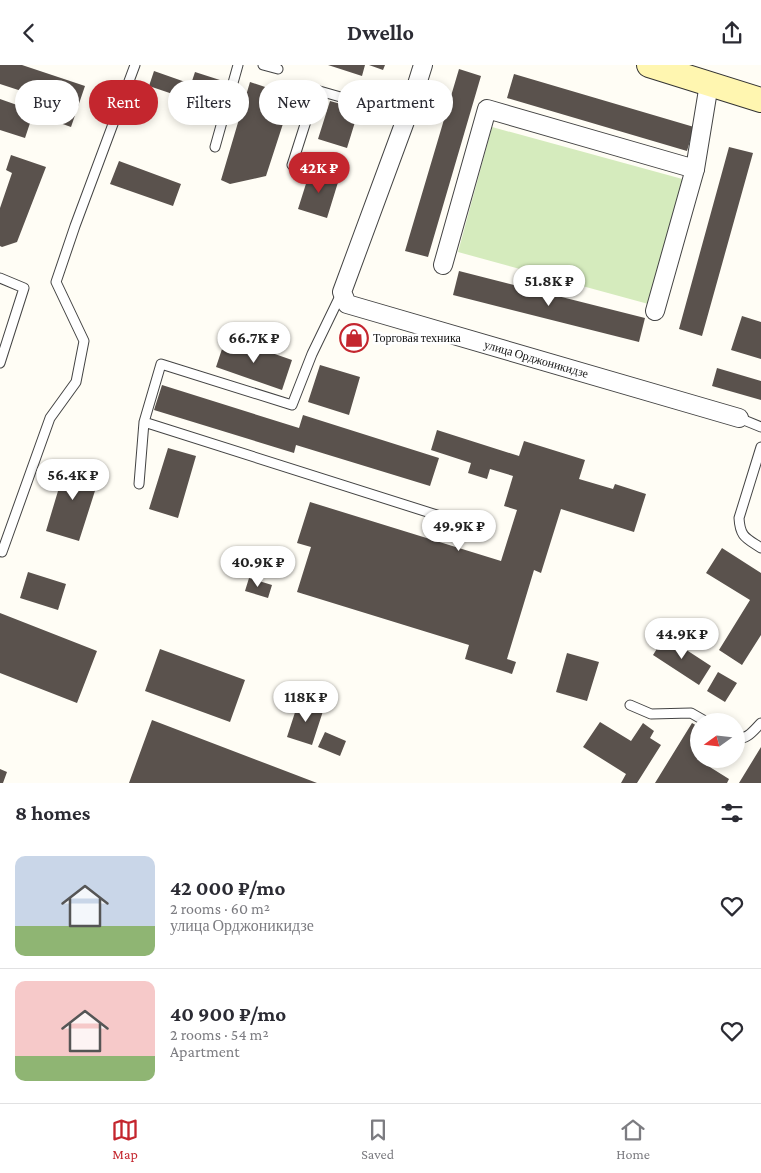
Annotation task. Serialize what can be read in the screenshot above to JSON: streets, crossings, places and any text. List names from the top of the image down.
{
  "streets": {
    "street": ["улица Орджоникидзе"]
  },
  "places": {
    "shop": ["Торговая техника"]
  },
  "north": "left",
  "page": {
    "header": "Dwello",
    "chip": [
      "Buy",
      "Rent",
      "Filters",
      "New",
      "Apartment"
    ],
    "price": [
      "42K ₽",
      "51.8K ₽",
      "66.7K ₽",
      "56.4K ₽",
      "49.9K ₽",
      "40.9K ₽",
      "44.9K ₽",
      "118K ₽"
    ],
    "heading": "8 homes",
    "list": [
      {
        "name": "42 000 ₽/mo",
        "note": "2 rooms · 60 m² · улица Орджоникидзе"
      },
      {
        "name": "40 900 ₽/mo",
        "note": "2 rooms · 54 m² · Apartment"
      }
    ],
    "tabs": ["Map", "Saved", "Home"]
  }
}
